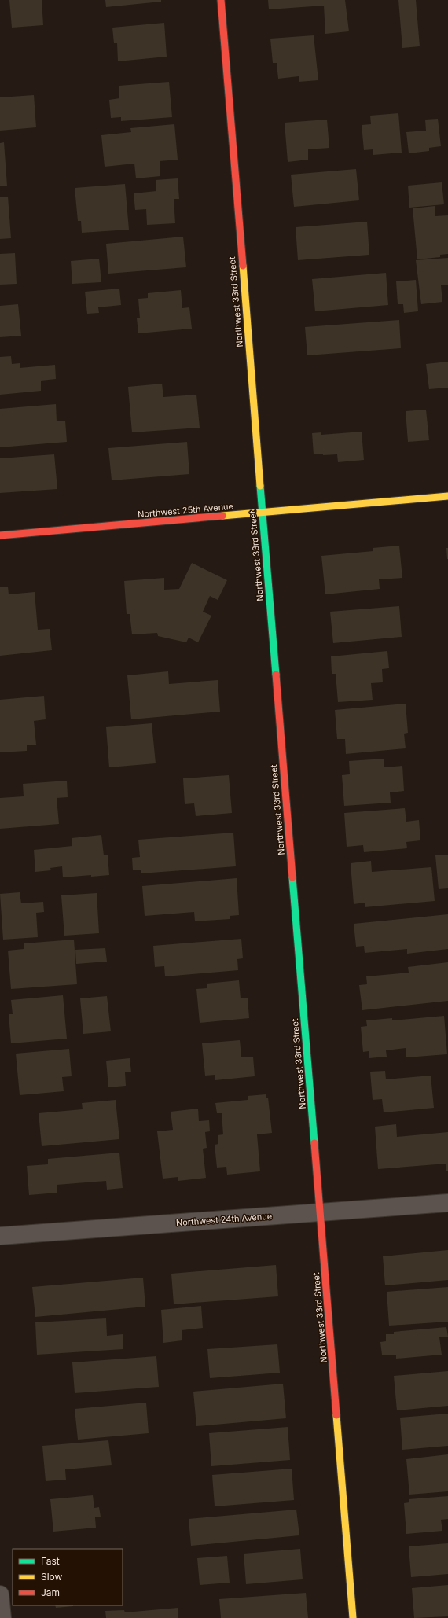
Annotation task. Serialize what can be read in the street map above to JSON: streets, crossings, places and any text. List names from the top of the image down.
{
  "streets": {
    "street": ["Northwest 33rd Street", "Northwest 25th Avenue", "Northwest 24th Avenue"]
  },
  "crossings": [
    ["Northwest 33rd Street", "Northwest 25th Avenue"],
    ["Northwest 33rd Street", "Northwest 24th Avenue"]
  ],
  "legend": ["Fast", "Slow", "Jam"]
}
